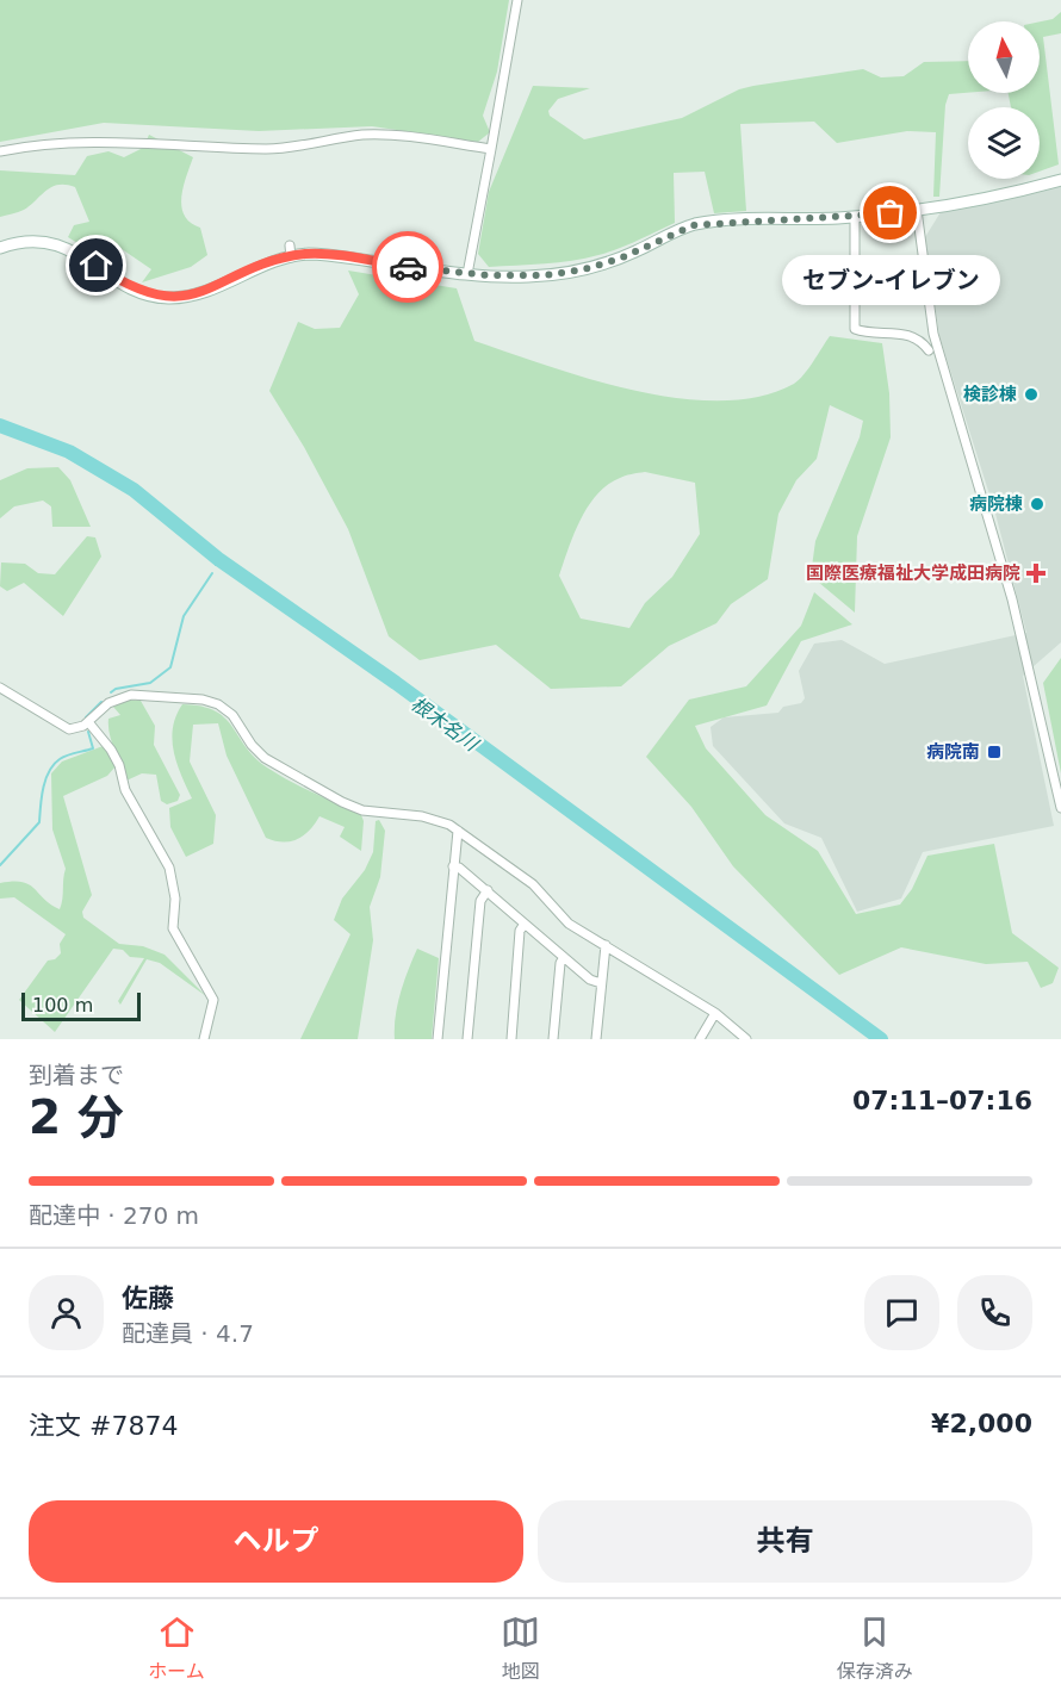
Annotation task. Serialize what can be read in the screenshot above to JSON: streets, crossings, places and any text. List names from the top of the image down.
{
  "water": ["根木名川"],
  "places": {
    "other": ["セブン-イレブン", "検診棟", "病院棟"],
    "health": ["国際医療福祉大学成田病院"],
    "transit": ["病院南"]
  },
  "scale_bar": "100 m",
  "north": "top",
  "page": {
    "bubble": "セブン-イレブン",
    "scale": "100 m",
    "heading": ["2 分", "到着まで", "07:11–07:16"],
    "panel": [
      "佐藤",
      "配達員 · 4.7",
      "注文 #7874",
      "¥2,000"
    ],
    "bar": "配達中 · 270 m",
    "buttons": ["ヘルプ", "共有"],
    "tabs": ["ホーム", "地図", "保存済み"]
  }
}
